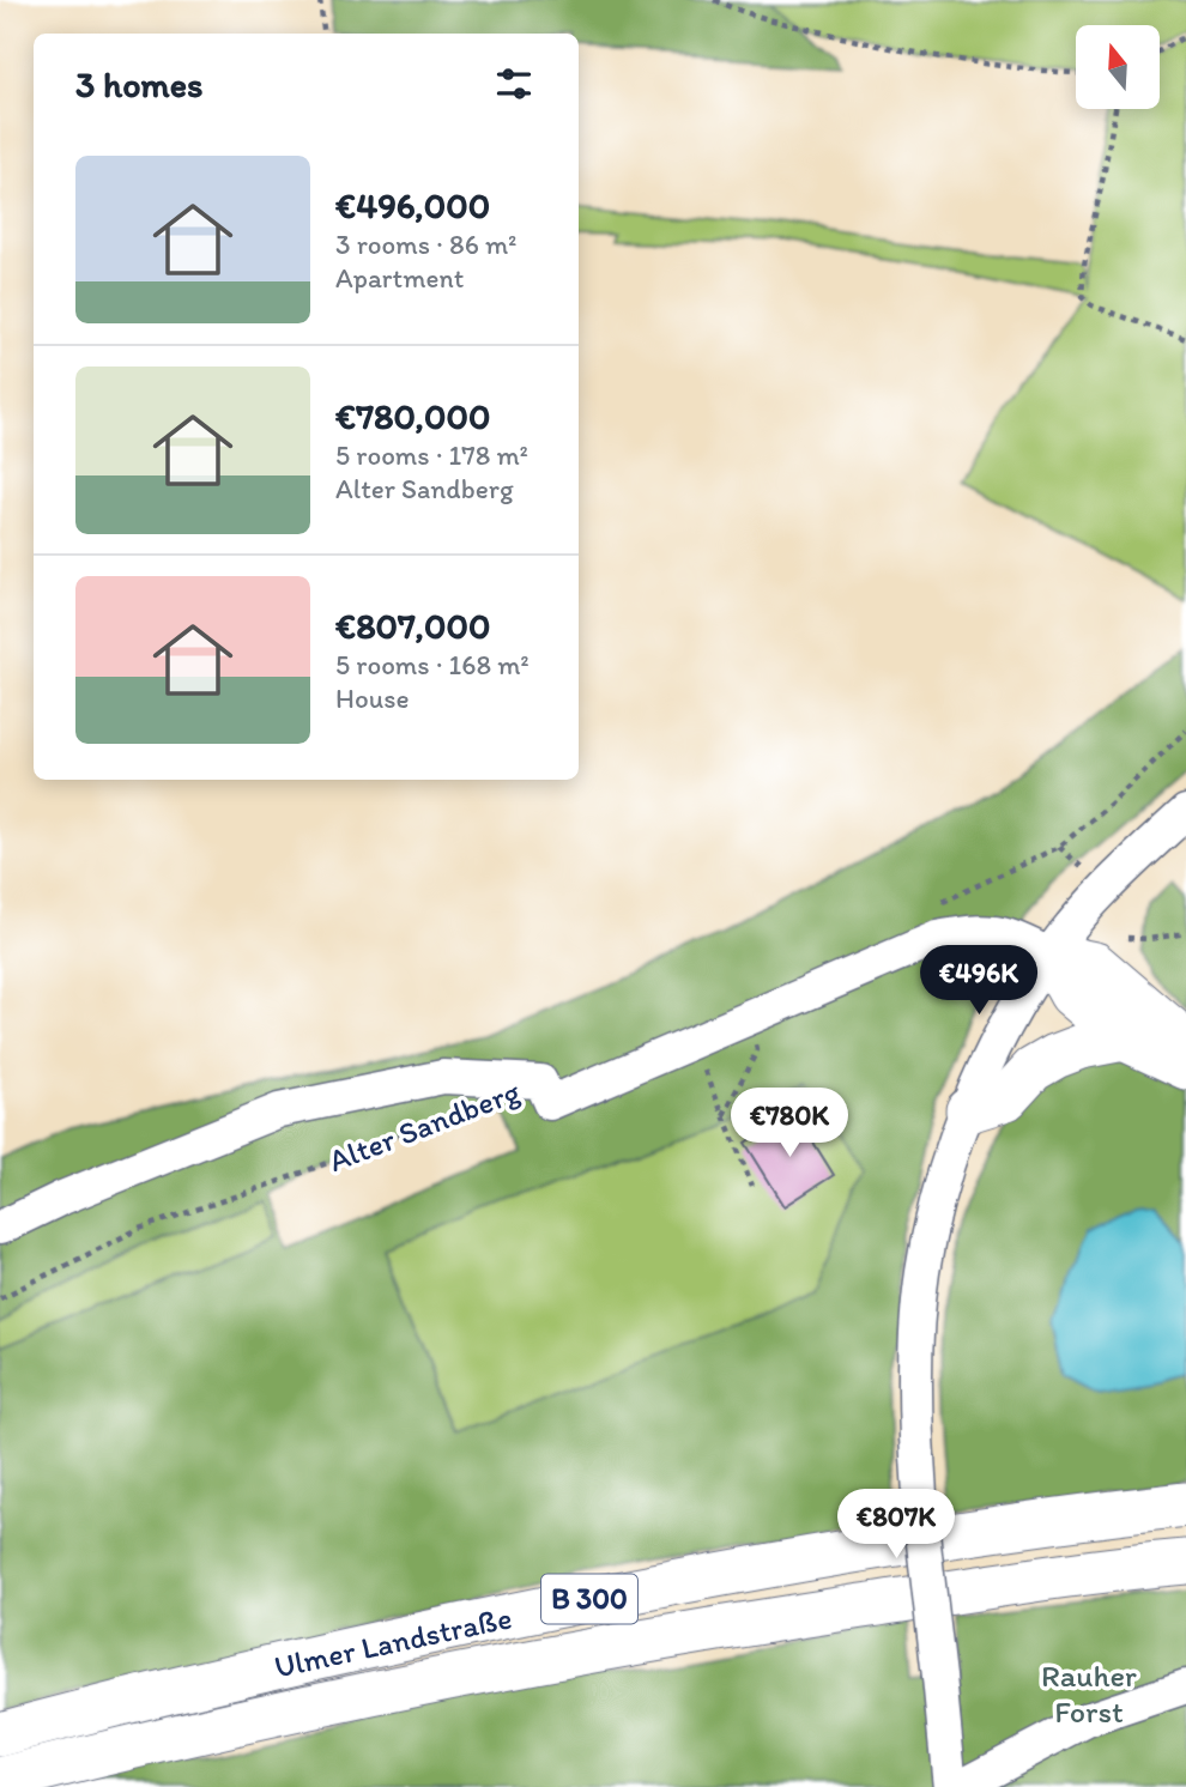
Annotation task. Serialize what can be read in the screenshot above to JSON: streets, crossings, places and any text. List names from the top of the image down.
{
  "streets": {
    "main road": ["B 300", "Ulmer Landstraße"],
    "street": ["Alter Sandberg"]
  },
  "parks": ["Rauher Forst"],
  "north": "top",
  "page": {
    "heading": "3 homes",
    "list": [
      {
        "name": "€496,000",
        "note": "3 rooms · 86 m² · Apartment"
      },
      {
        "name": "€780,000",
        "note": "5 rooms · 178 m² · Alter Sandberg"
      },
      {
        "name": "€807,000",
        "note": "5 rooms · 168 m² · House"
      }
    ],
    "price": ["€496K", "€780K", "€807K"]
  }
}
